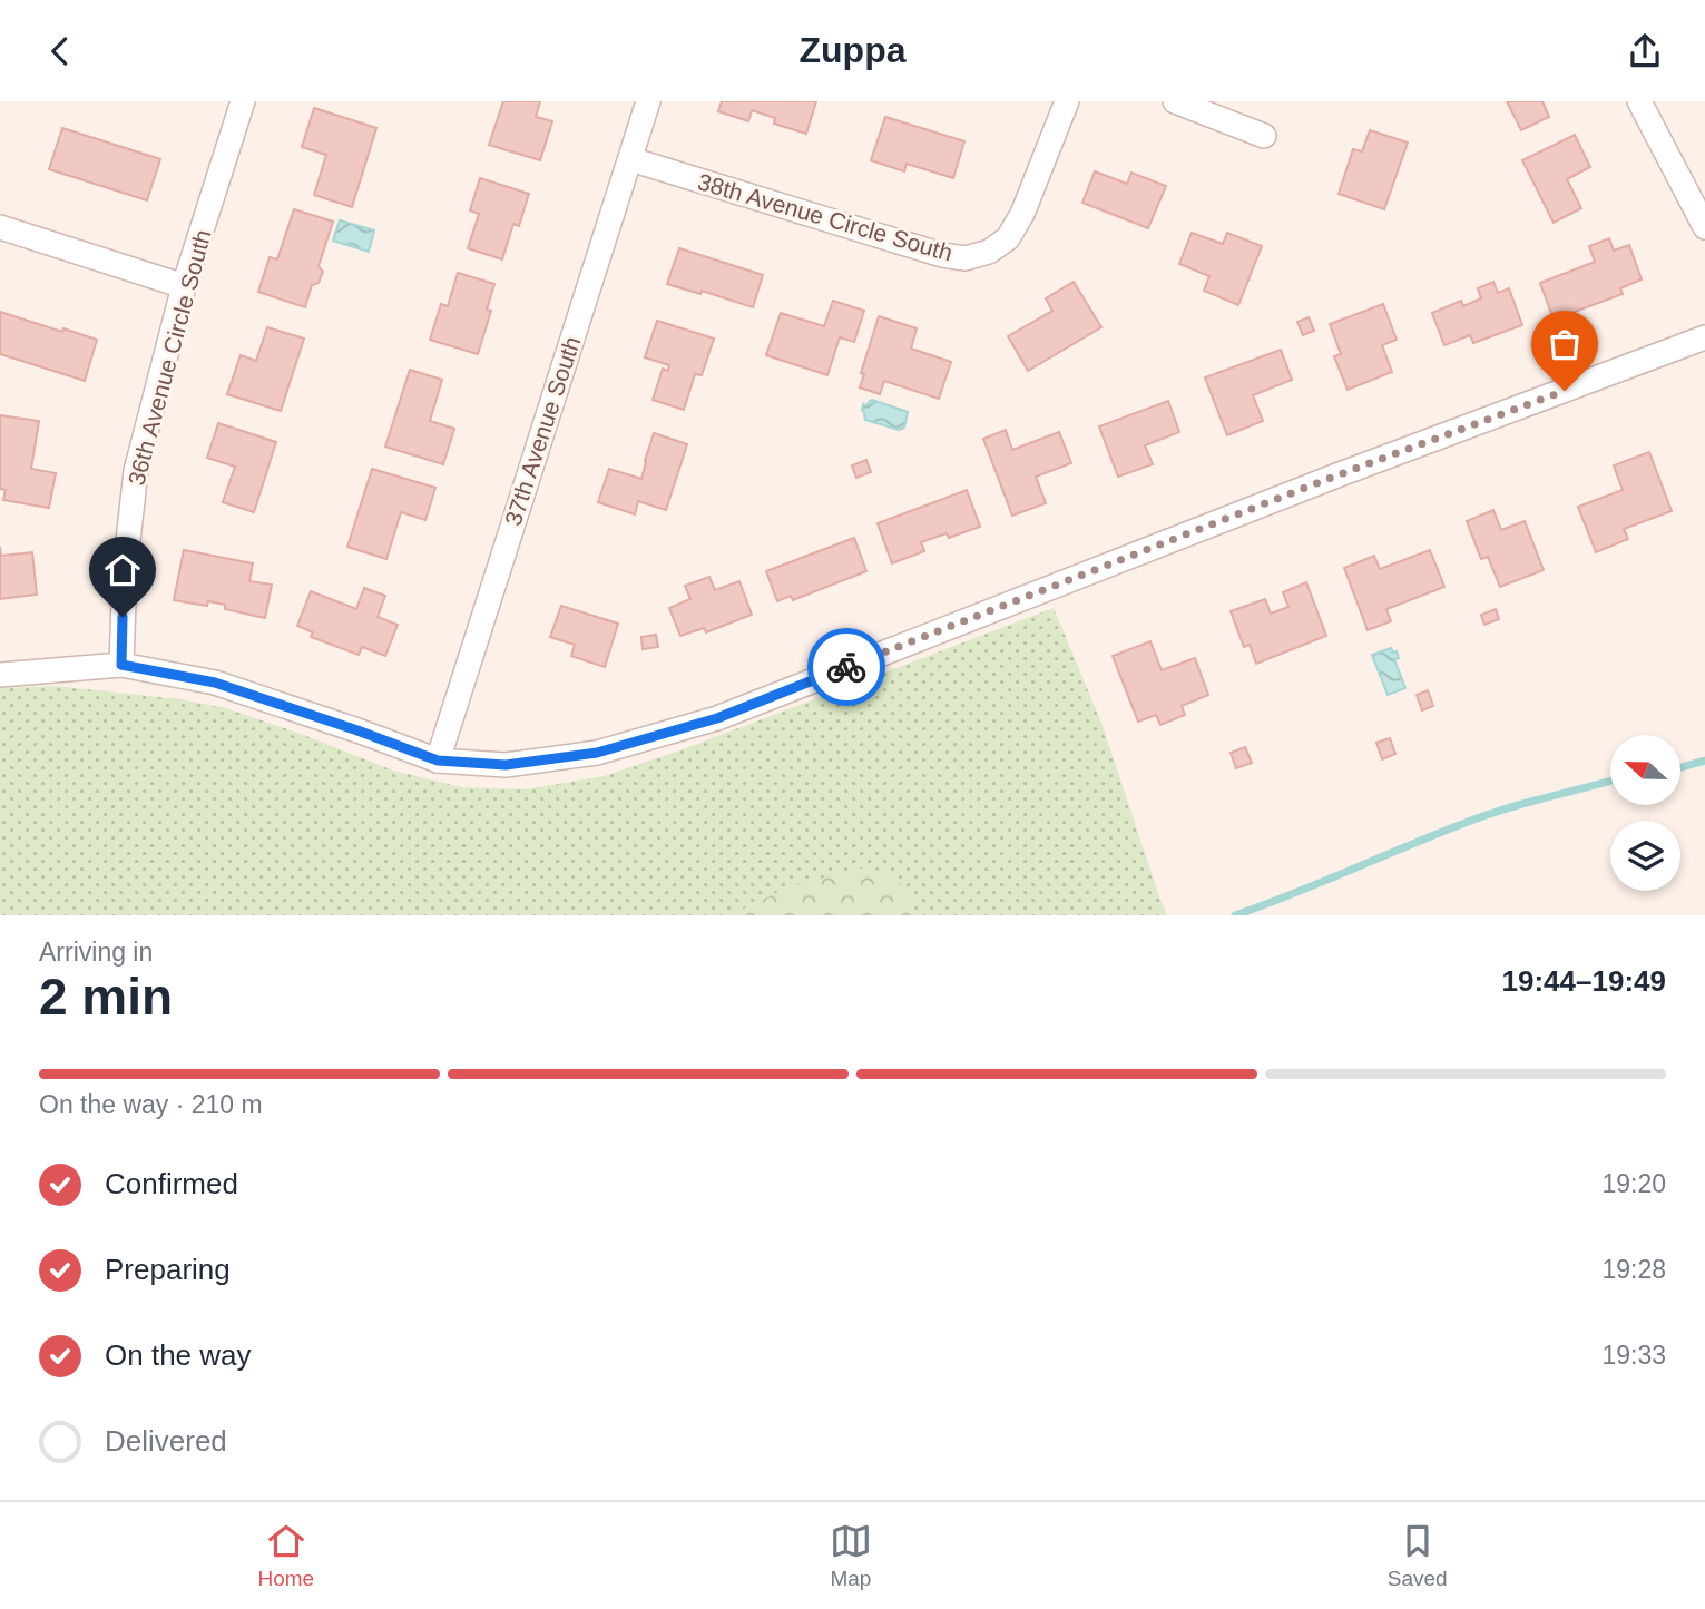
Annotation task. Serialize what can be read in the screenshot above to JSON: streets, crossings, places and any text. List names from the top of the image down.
{
  "streets": {
    "street": ["38th Avenue Circle South", "36th Avenue Circle South", "37th Avenue South"]
  },
  "crossings": [
    ["38th Avenue Circle South", "37th Avenue South"]
  ],
  "north": "left",
  "page": {
    "header": "Zuppa",
    "heading": ["2 min", "Arriving in", "19:44–19:49"],
    "bar": "On the way · 210 m",
    "list": [
      ["Confirmed", "19:20"],
      ["Preparing", "19:28"],
      ["On the way", "19:33"],
      "Delivered"
    ],
    "tabs": ["Home", "Map", "Saved"]
  }
}
